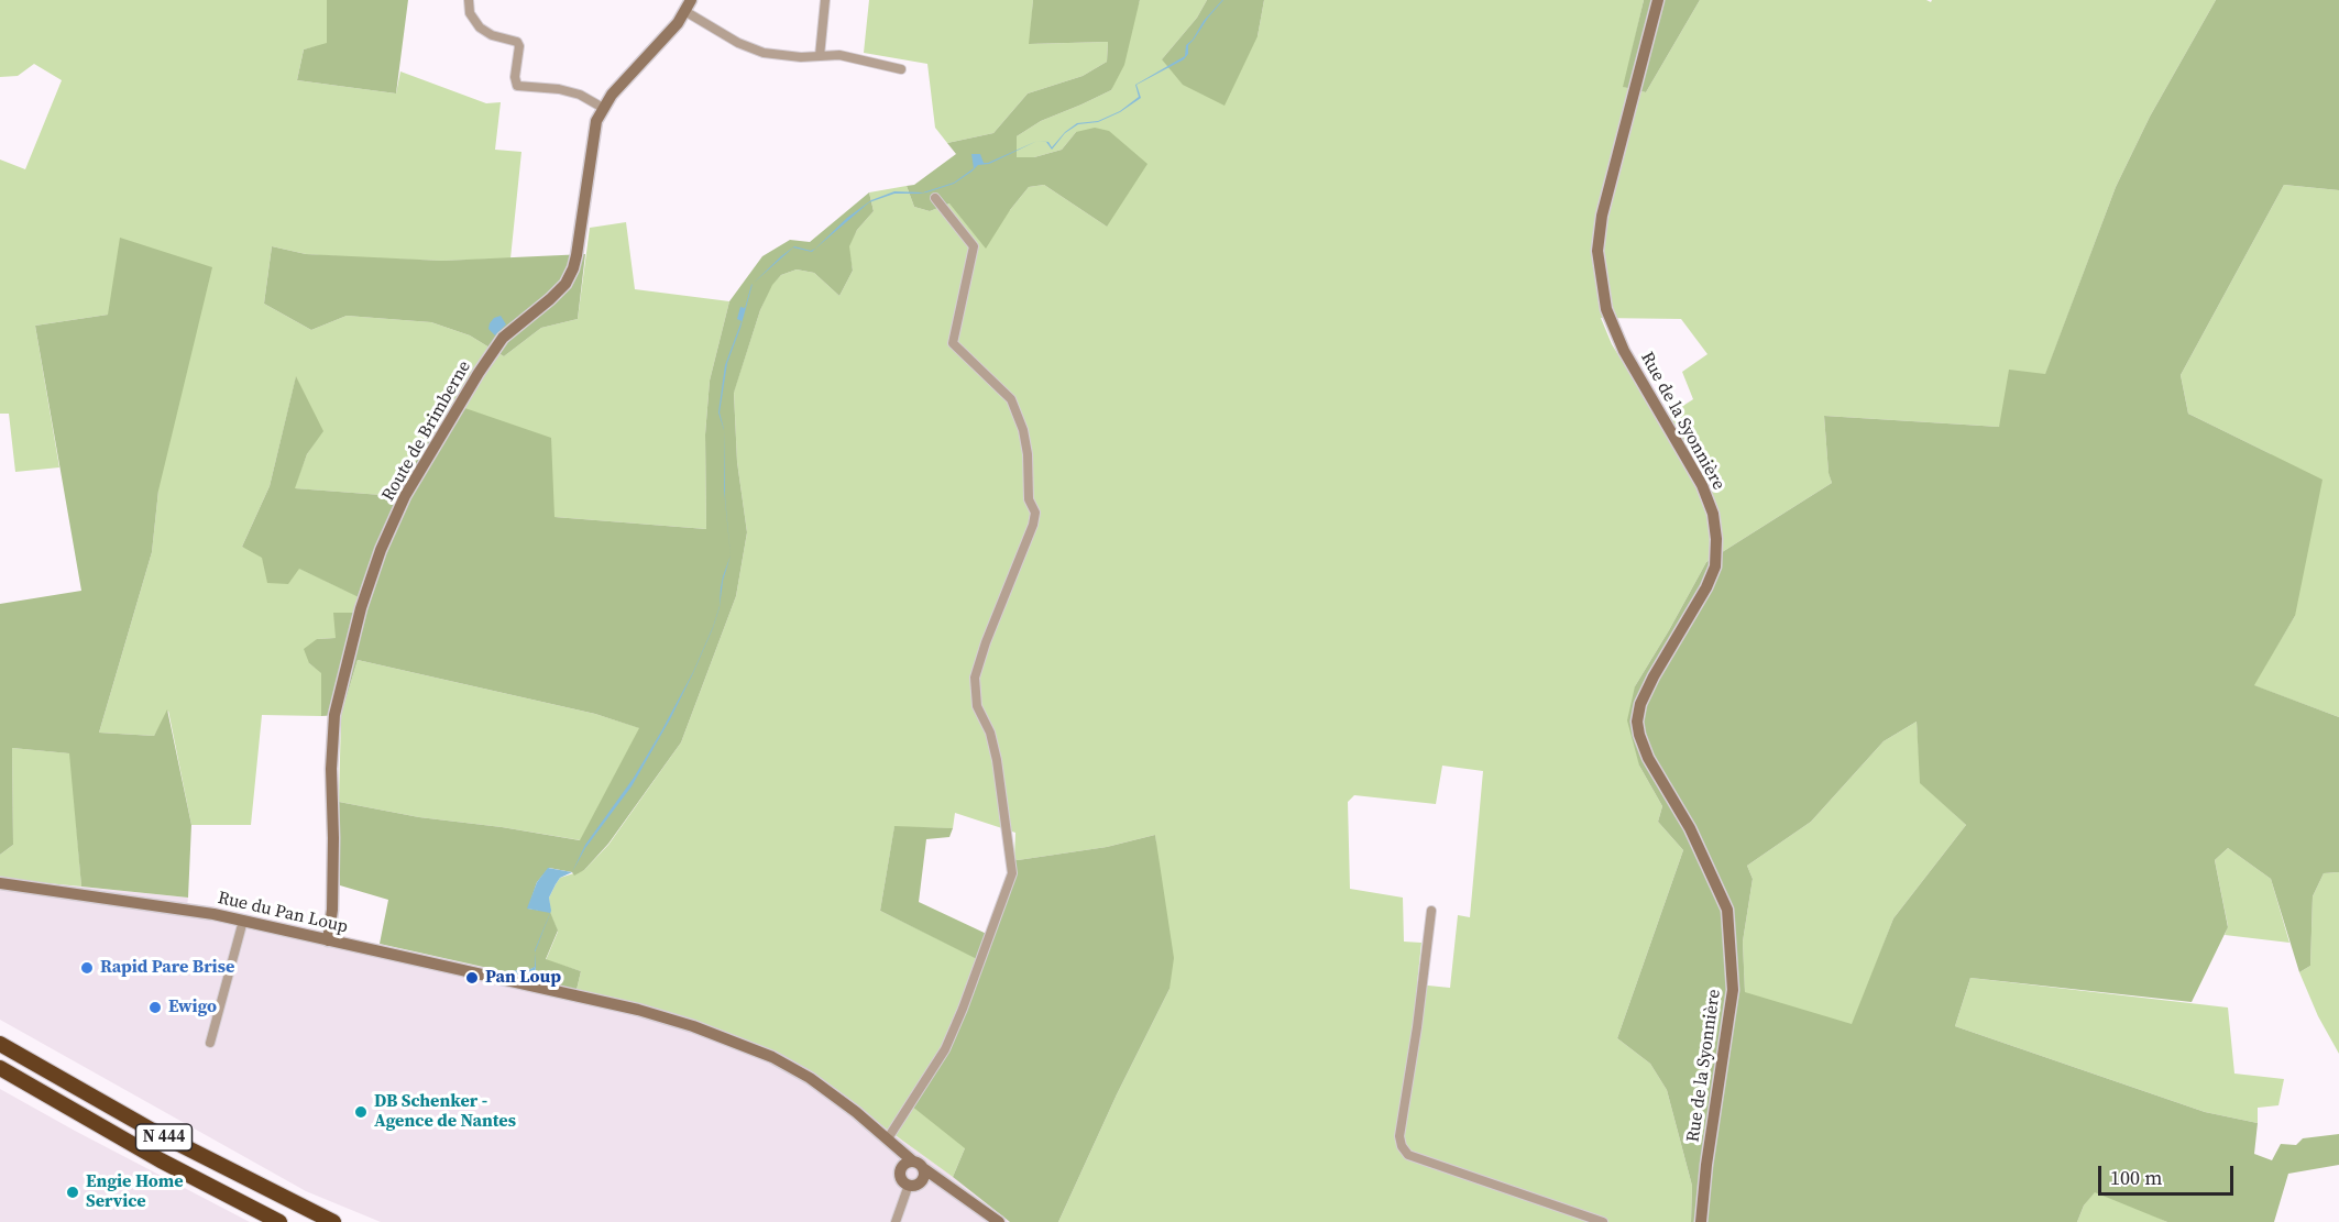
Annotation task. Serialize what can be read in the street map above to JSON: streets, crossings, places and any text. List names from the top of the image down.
{
  "streets": {
    "highway": ["N 444"],
    "street": ["Rue de la Syonnière", "Route de Brimberne", "Rue du Pan Loup"]
  },
  "crossings": [
    ["Route de Brimberne", "Rue du Pan Loup"]
  ],
  "places": [
    "Rapid Pare Brise",
    "Pan Loup",
    "Ewigo",
    "DB Schenker - Agence de Nantes",
    "Engie Home Service"
  ],
  "scale_bar": "100 m"
}
